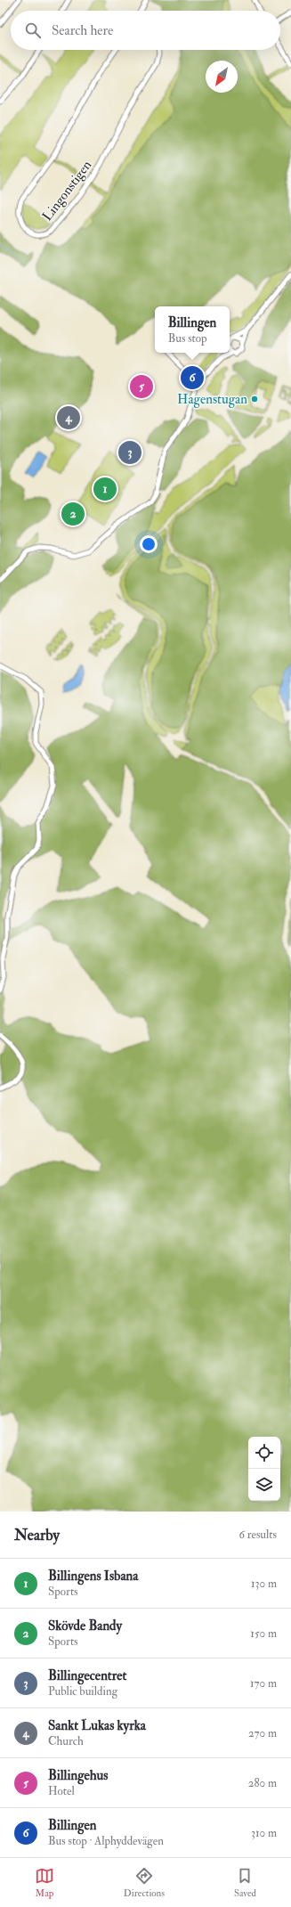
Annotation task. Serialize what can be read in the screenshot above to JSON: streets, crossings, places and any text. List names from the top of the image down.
{
  "streets": {
    "street": ["Lingonstigen"]
  },
  "places": ["Hagenstugan"],
  "north": "bottom left",
  "page": {
    "search": "Search here",
    "popup": ["Billingen", "Bus stop"],
    "pins": [
      "6",
      "5",
      "4",
      "3",
      "1",
      "2"
    ],
    "heading": ["Nearby", "6 results"],
    "list": [
      {
        "mark": "1",
        "name": "Billingens Isbana",
        "note": "Sports",
        "value": "130 m"
      },
      {
        "mark": "2",
        "name": "Skövde Bandy",
        "note": "Sports",
        "value": "150 m"
      },
      {
        "mark": "3",
        "name": "Billingecentret",
        "note": "Public building",
        "value": "170 m"
      },
      {
        "mark": "4",
        "name": "Sankt Lukas kyrka",
        "note": "Church",
        "value": "270 m"
      },
      {
        "mark": "5",
        "name": "Billingehus",
        "note": "Hotel",
        "value": "280 m"
      },
      {
        "mark": "6",
        "name": "Billingen",
        "note": "Bus stop · Alphyddevägen",
        "value": "310 m"
      }
    ],
    "nav": ["Map", "Directions", "Saved"]
  }
}
